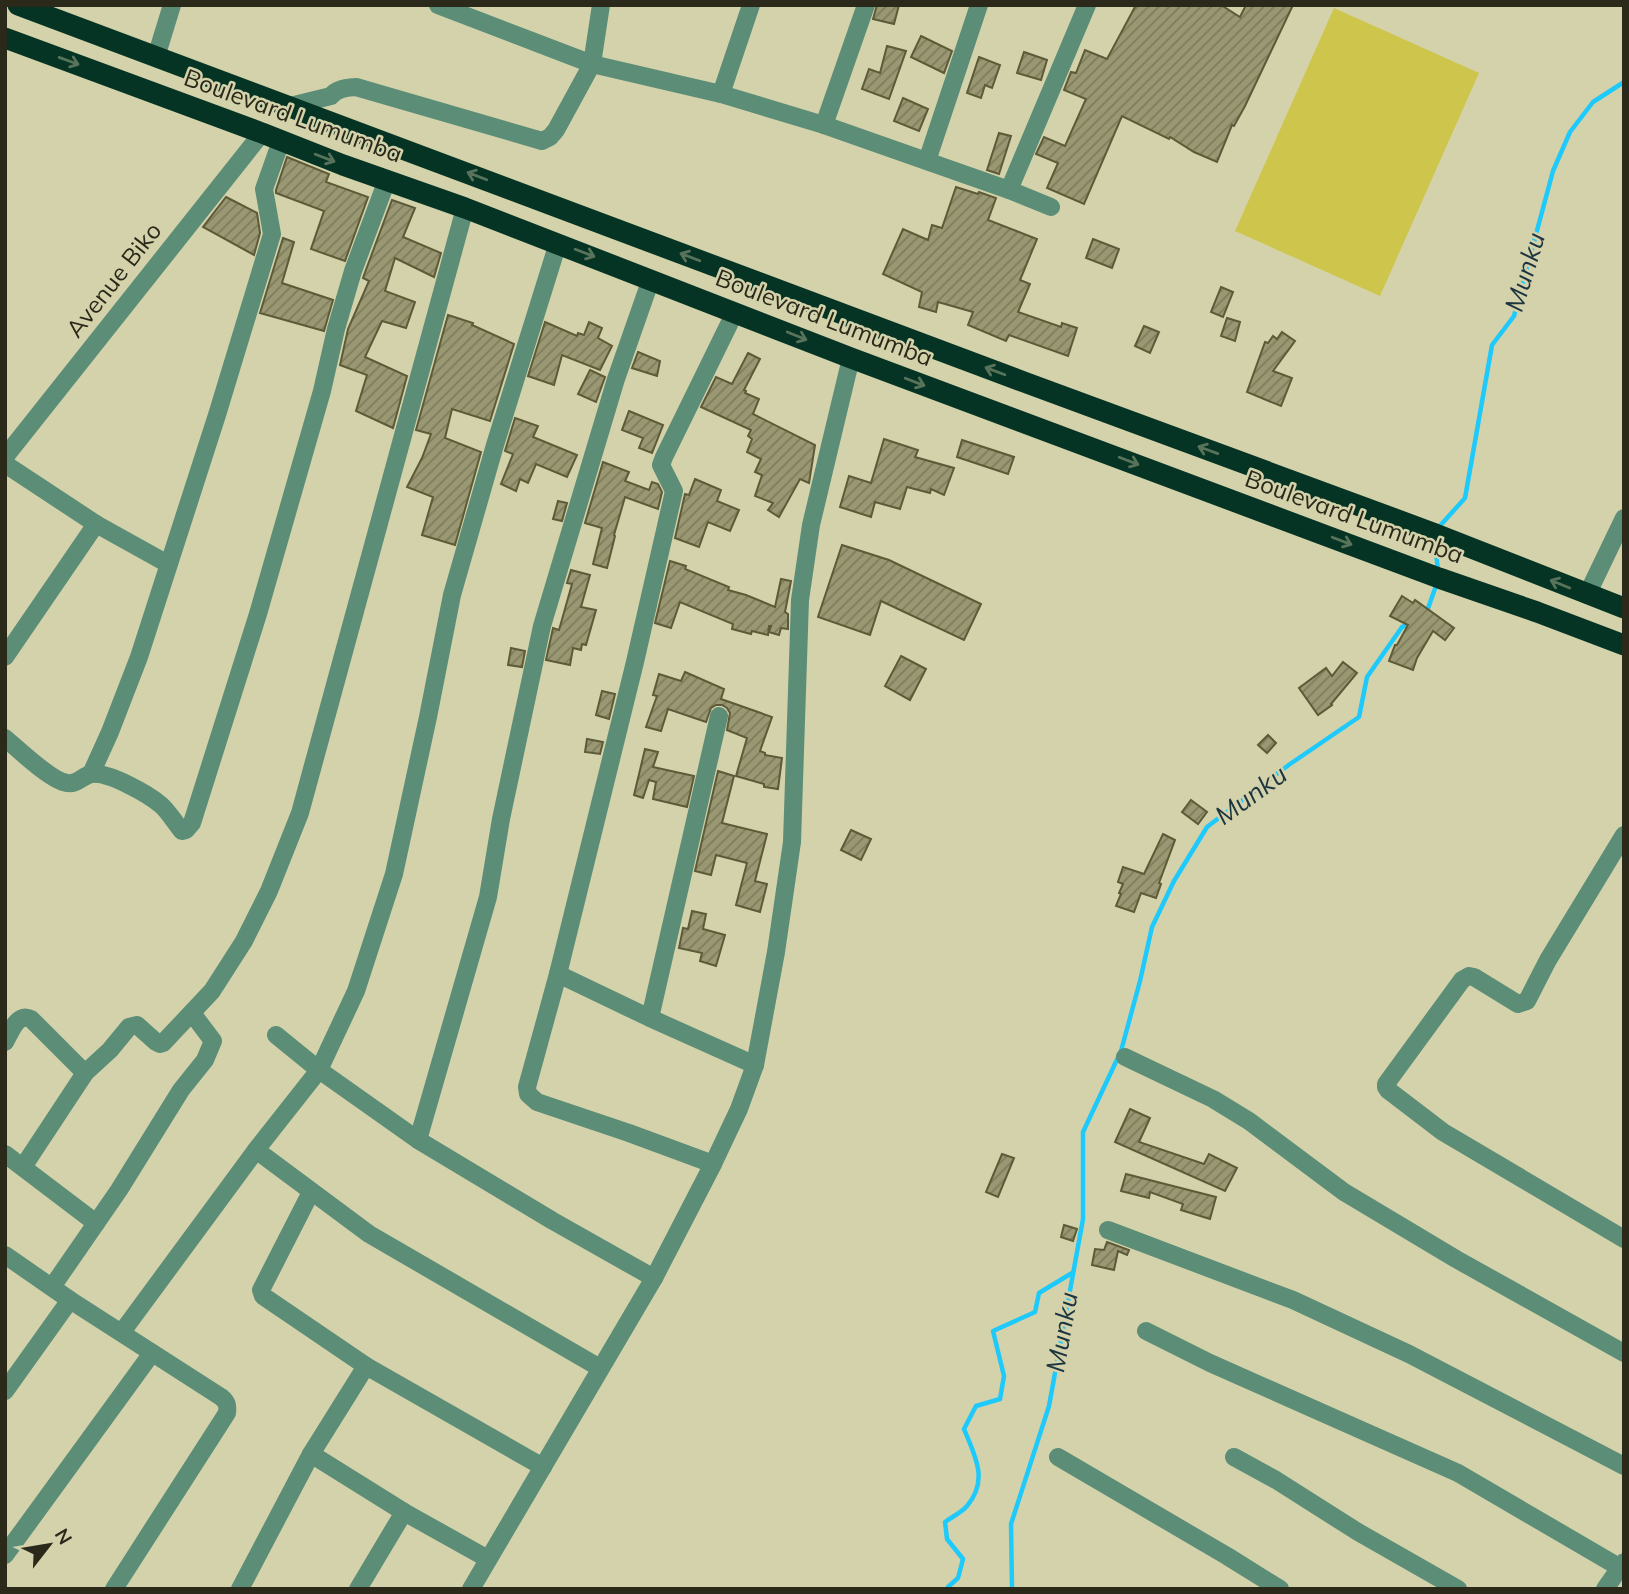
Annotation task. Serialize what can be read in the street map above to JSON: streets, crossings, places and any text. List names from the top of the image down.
{
  "streets": {
    "highway": ["Boulevard Lumumba"],
    "street": ["Avenue Biko"]
  },
  "crossings": [
    ["Boulevard Lumumba", "Avenue Biko"]
  ],
  "water": ["Munku"],
  "north": "top right"
}
